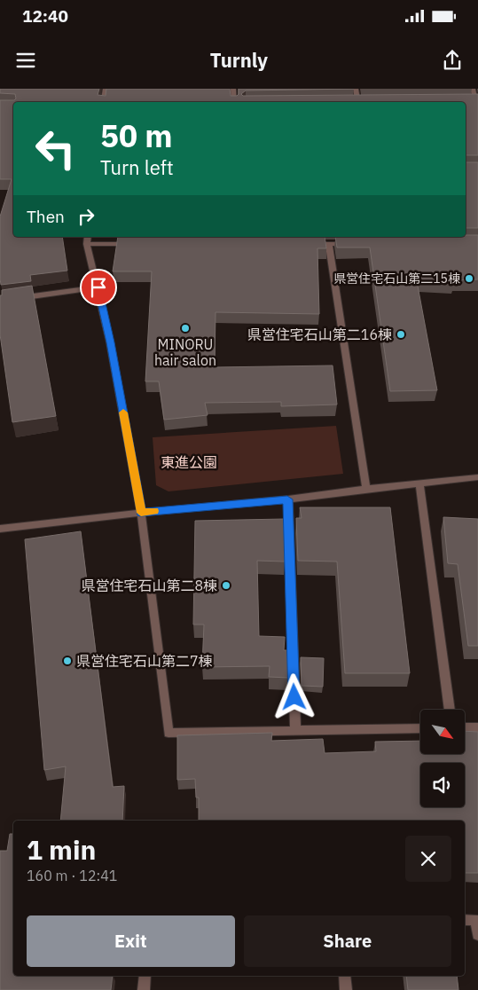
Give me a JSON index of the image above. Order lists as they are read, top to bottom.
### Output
{
  "parks": ["東進公園"],
  "places": [
    "県営住宅石山第二15棟",
    "MINORU hair salon",
    "県営住宅石山第二16棟",
    "県営住宅石山第二8棟",
    "県営住宅石山第二7棟"
  ],
  "north": "bottom right",
  "page": {
    "status": "12:40",
    "header": "Turnly",
    "turn": ["50 m", "Turn left"],
    "then": "Then",
    "heading": ["1 min", "160 m · 12:41"],
    "buttons": ["Exit", "Share"]
  }
}
